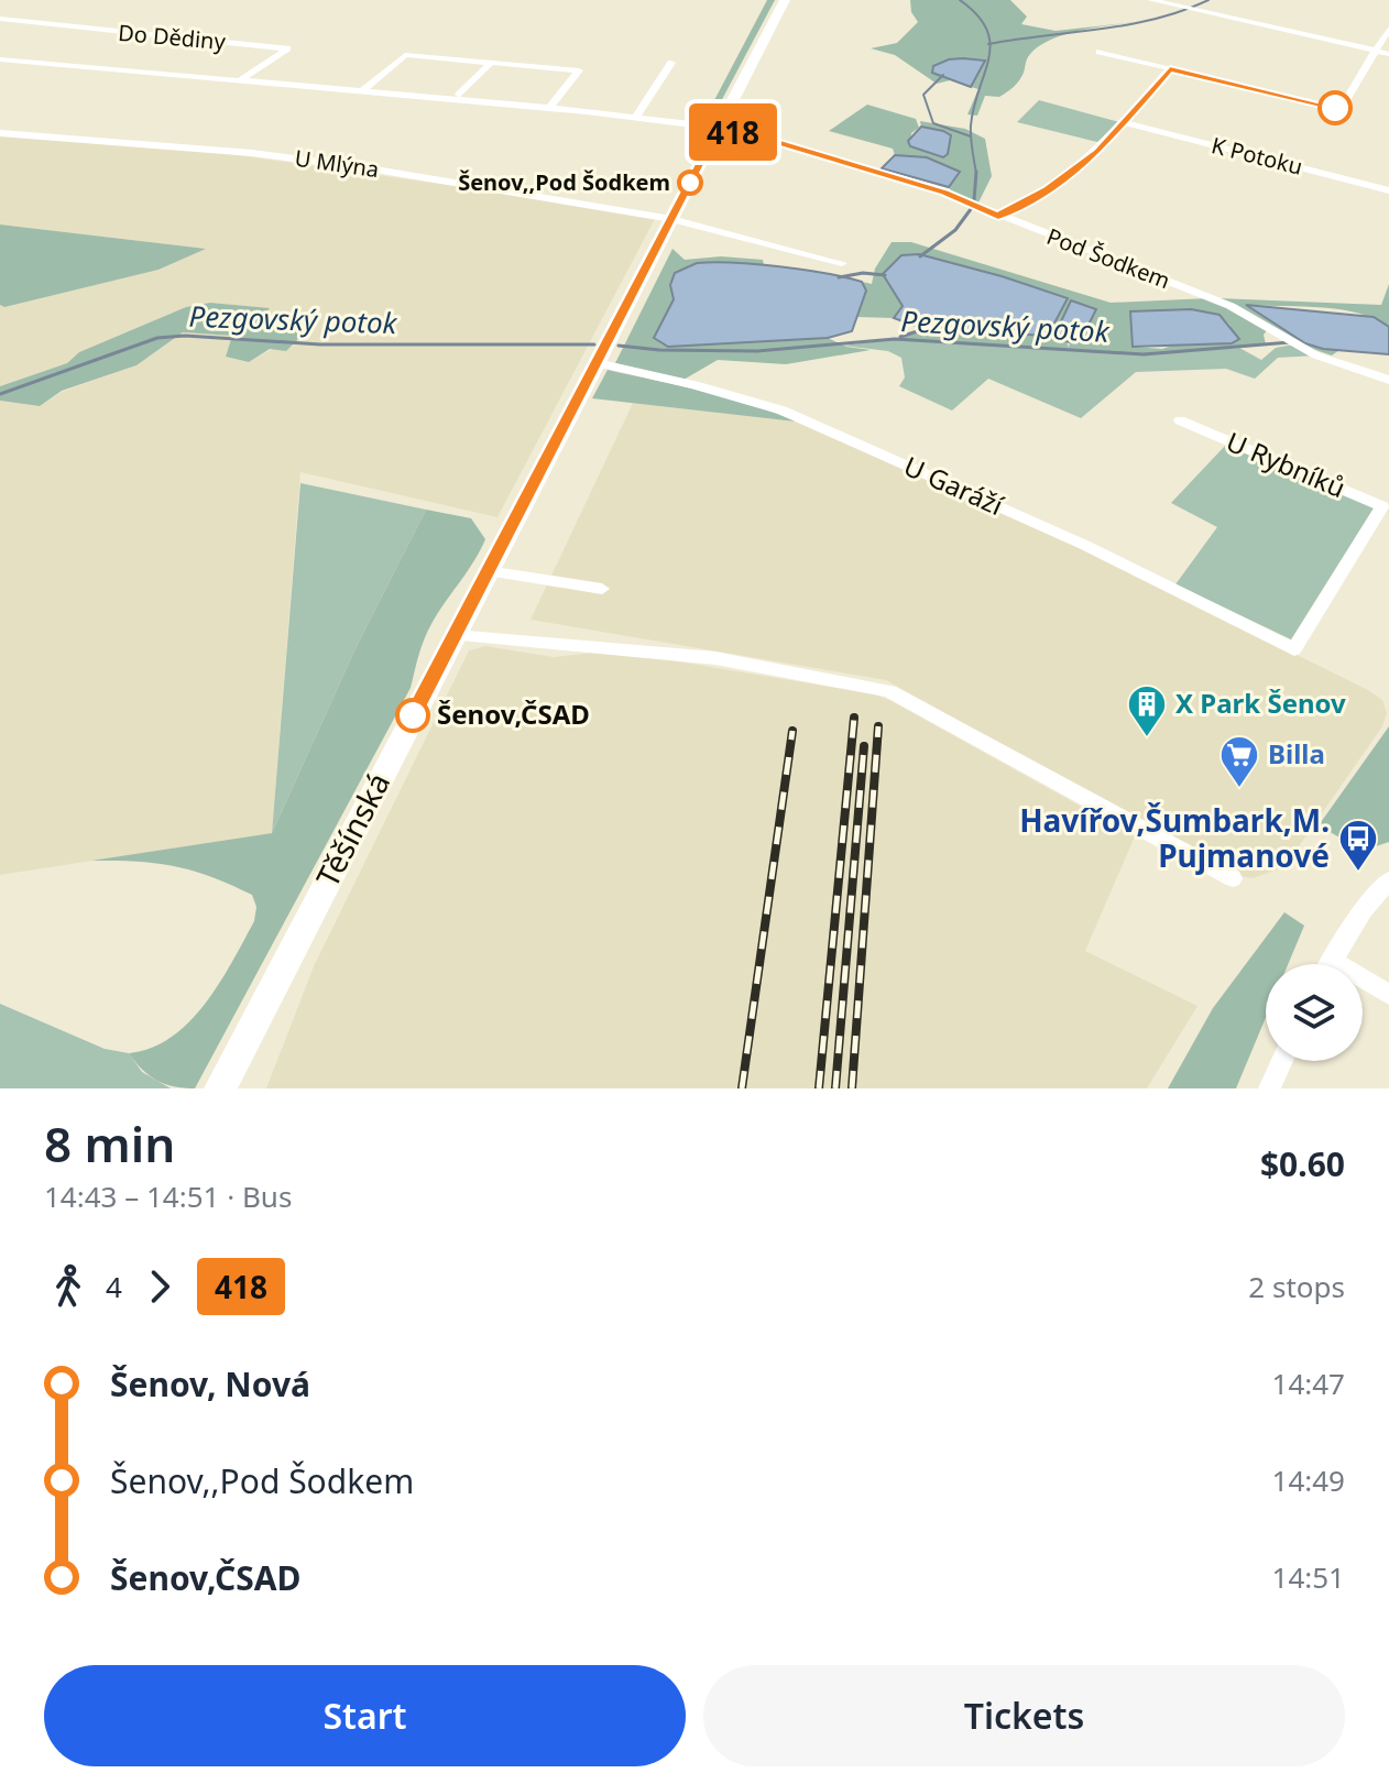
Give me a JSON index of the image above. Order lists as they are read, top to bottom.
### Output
{
  "streets": {
    "main road": ["Těšínská"],
    "street": [
      "Do Dědiny",
      "K Potoku",
      "U Mlýna",
      "Pod Šodkem",
      "U Rybníků",
      "U Garáží"
    ]
  },
  "crossings": [
    ["Do Dědiny", "Pod Šodkem"],
    ["Do Dědiny", "Těšínská"],
    ["U Mlýna", "Těšínská"],
    ["Pod Šodkem", "Těšínská"],
    ["U Rybníků", "U Garáží"],
    ["U Garáží", "Těšínská"]
  ],
  "water": ["Pezgovský potok"],
  "places": {
    "other": ["Šenov,,Pod Šodkem", "Šenov,ČSAD"],
    "building": ["X Park Šenov"],
    "supermarket": ["Billa"],
    "bus stop": ["Havířov,Šumbark,M. Pujmanové"]
  },
  "lines": ["bus line 418"],
  "page": {
    "on_map": "418",
    "heading": ["8 min", "14:43 – 14:51 · Bus", "$0.60"],
    "legs": ["4", "418", "2 stops"],
    "list": [
      {
        "name": "Šenov, Nová",
        "value": "14:47"
      },
      {
        "name": "Šenov,,Pod Šodkem",
        "value": "14:49"
      },
      {
        "name": "Šenov,ČSAD",
        "value": "14:51"
      }
    ],
    "buttons": ["Start", "Tickets"]
  }
}
